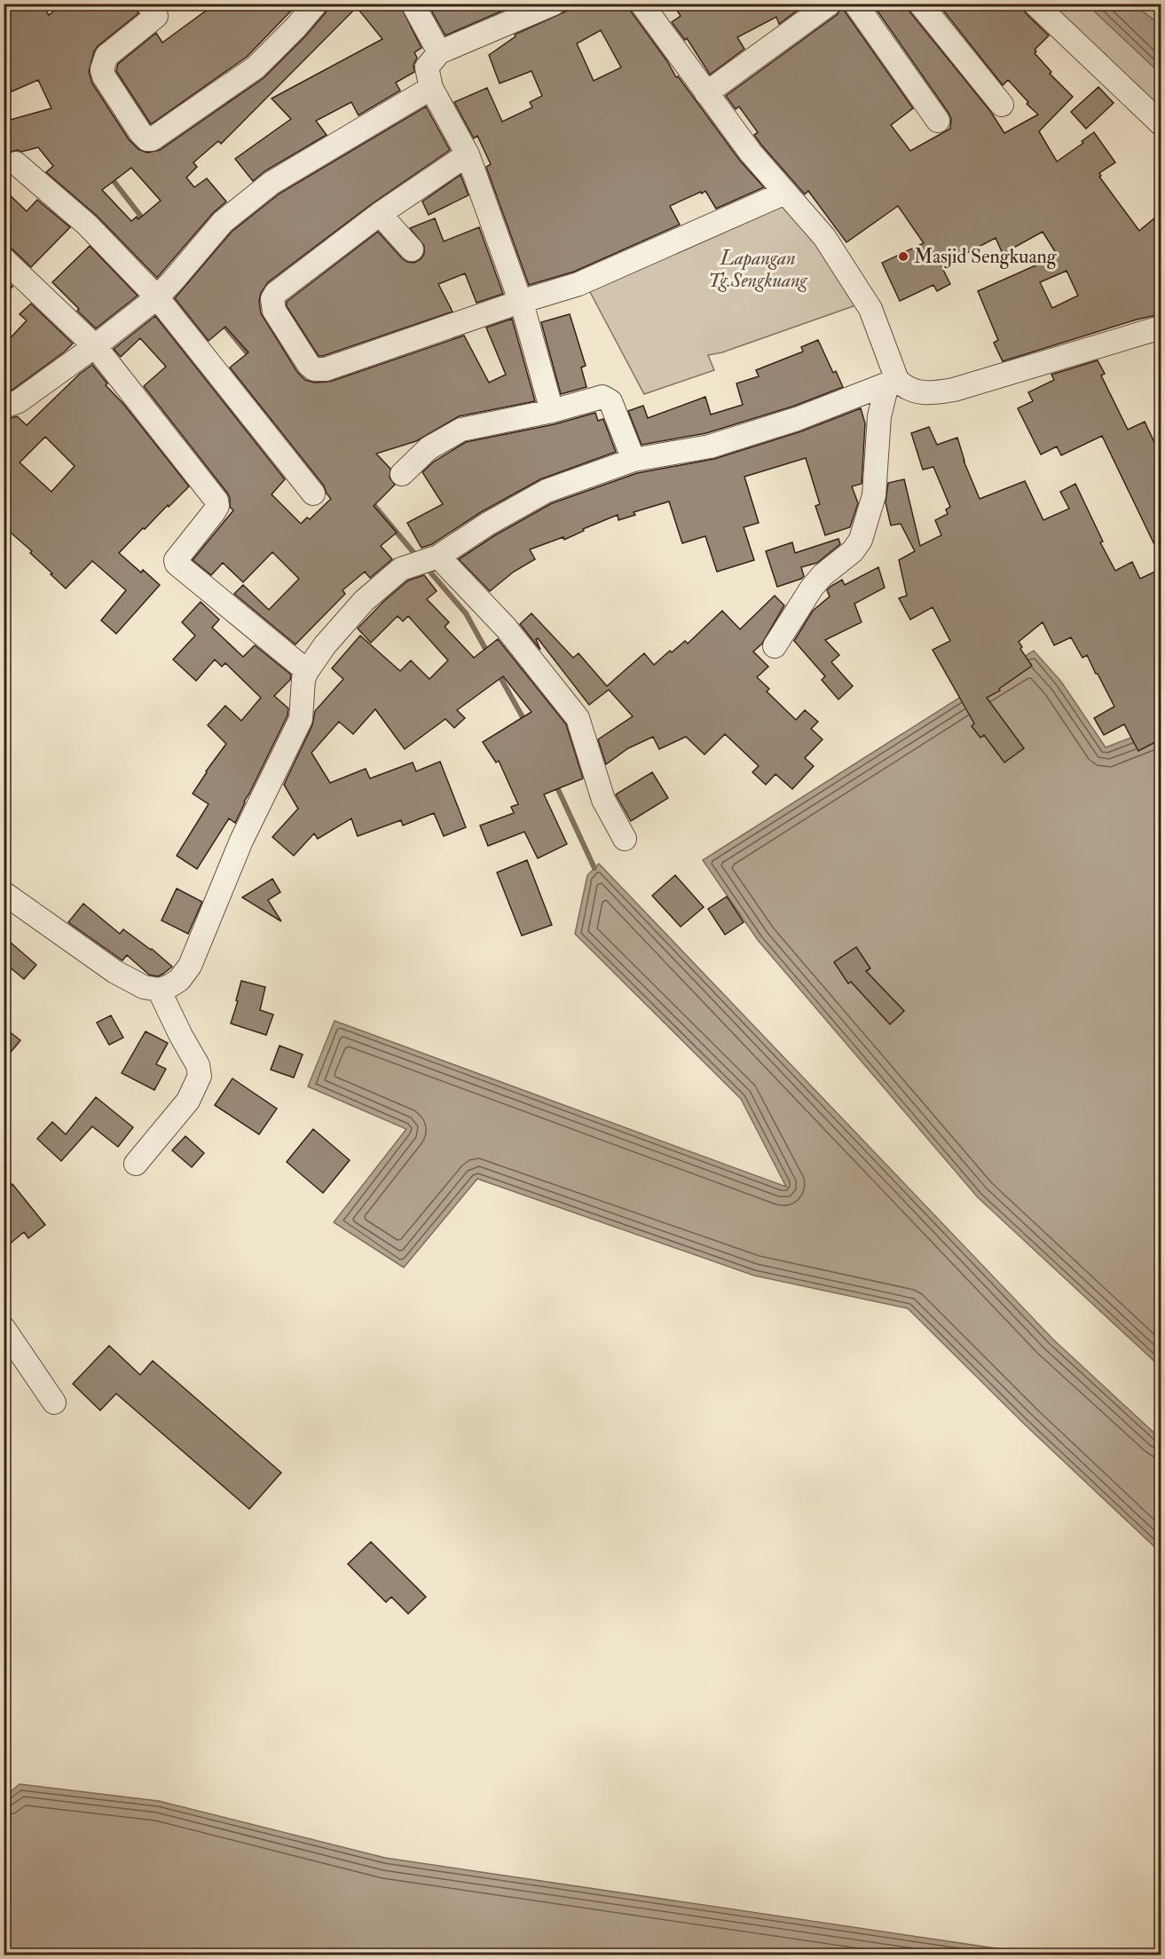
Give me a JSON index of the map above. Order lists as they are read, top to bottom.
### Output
{
  "parks": ["Lapangan Tg.Sengkuang"],
  "places": ["Masjid Sengkuang"]
}
